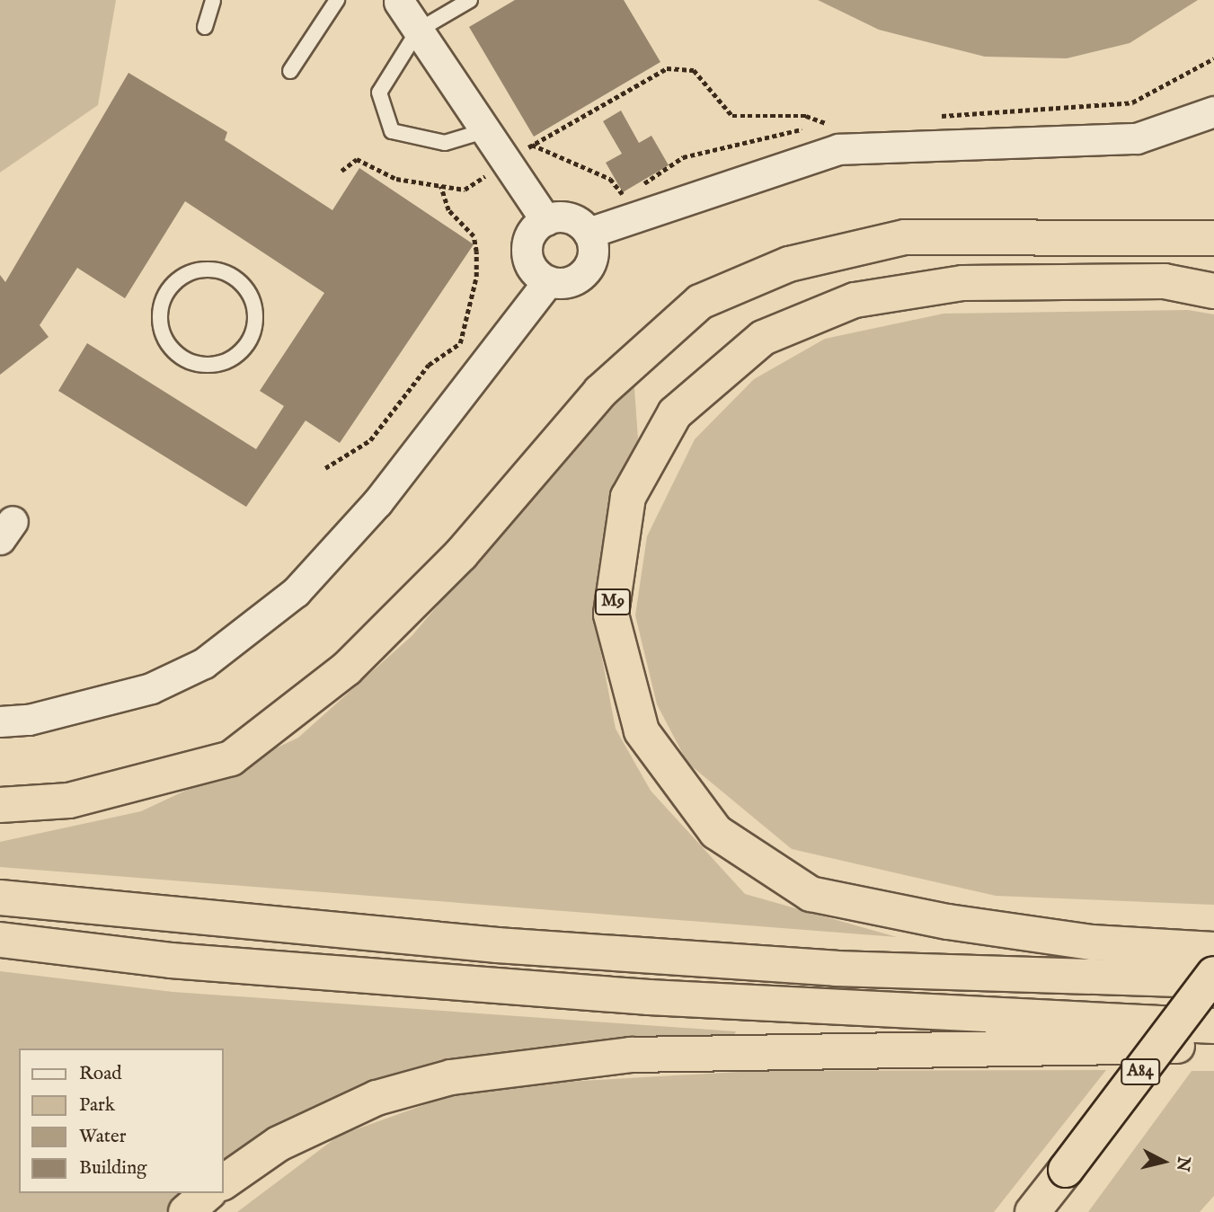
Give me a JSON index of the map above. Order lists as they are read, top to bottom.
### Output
{
  "streets": {
    "highway": ["M9", "A84"]
  },
  "legend": [
    "Road",
    "Park",
    "Water",
    "Building"
  ],
  "north": "right"
}
